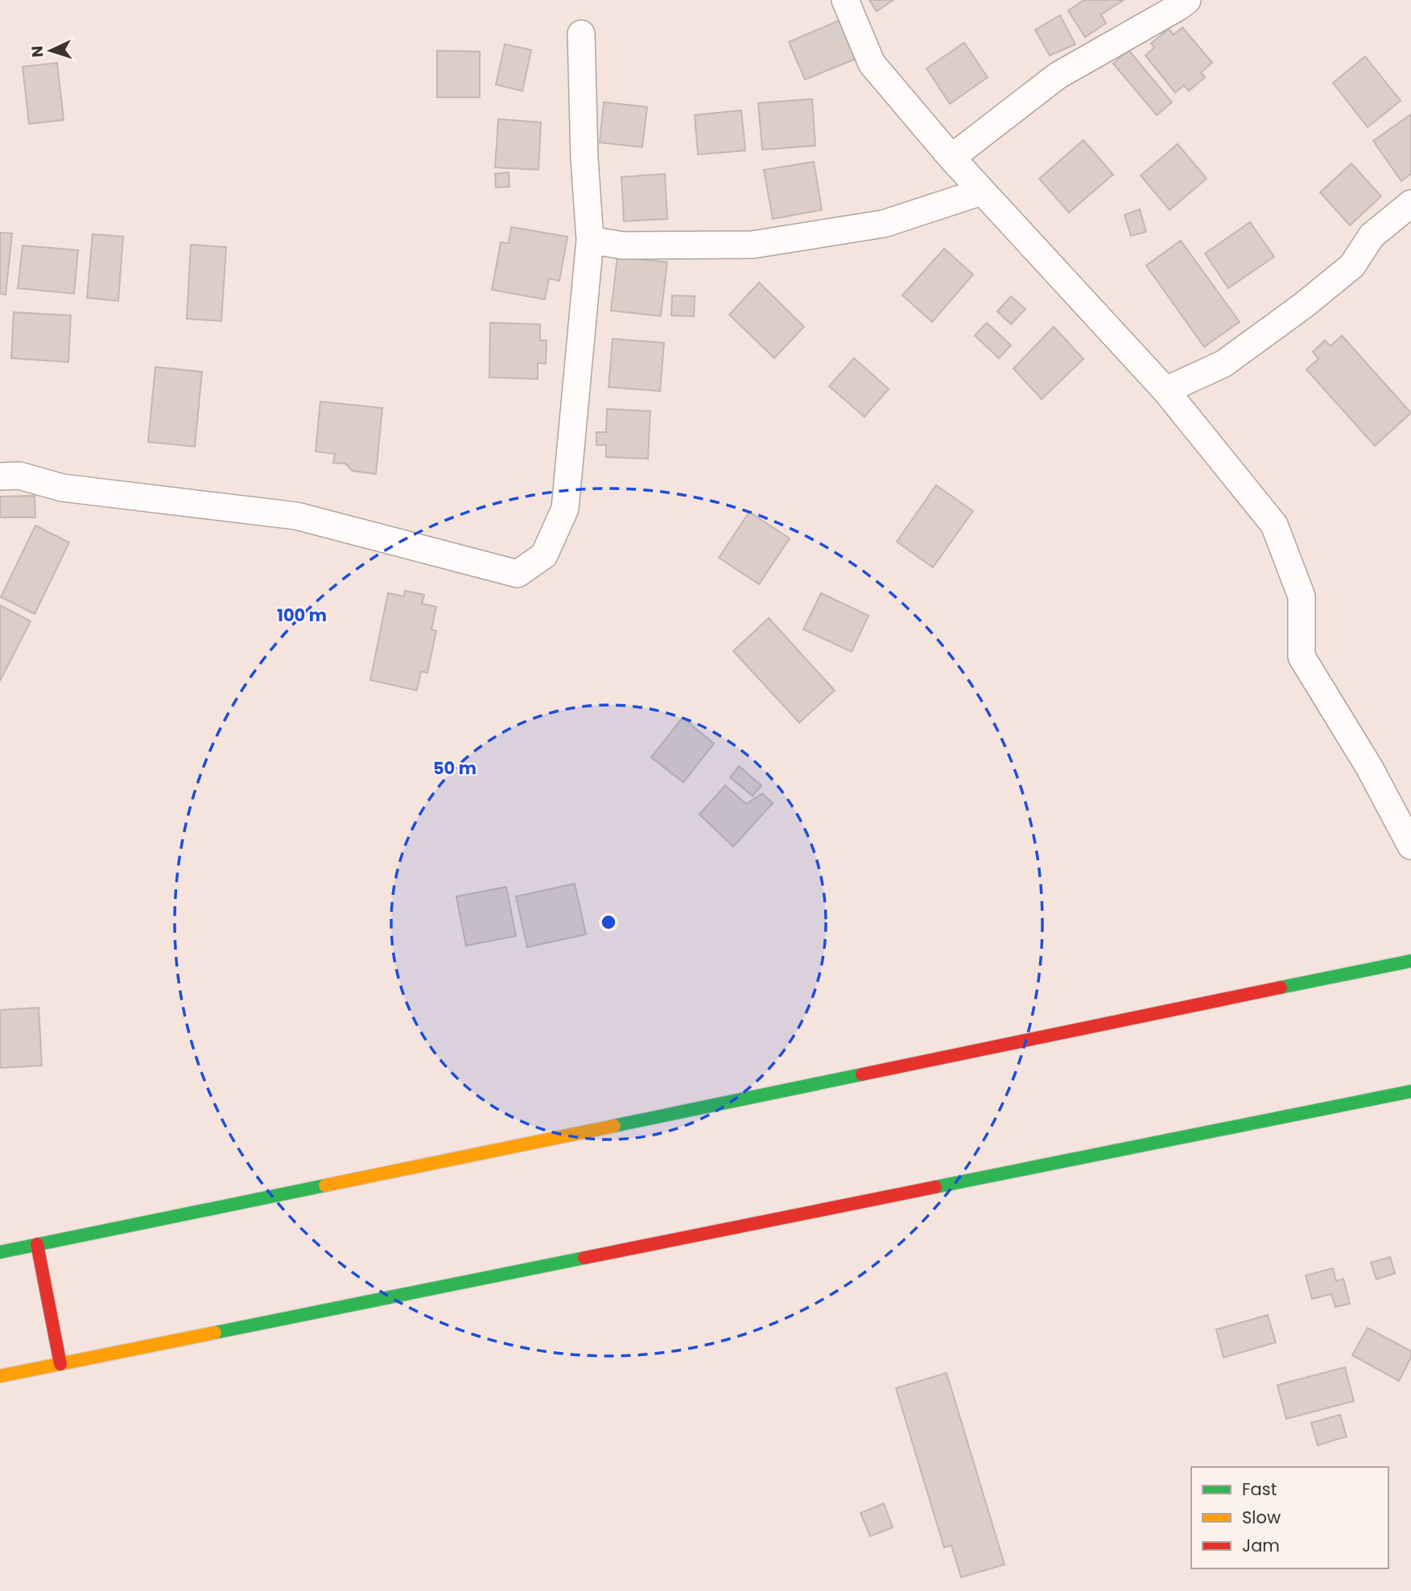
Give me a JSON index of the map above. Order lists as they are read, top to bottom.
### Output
{
  "legend": ["Fast", "Slow", "Jam"],
  "north": "left",
  "rings": ["100 m", "50 m"]
}
